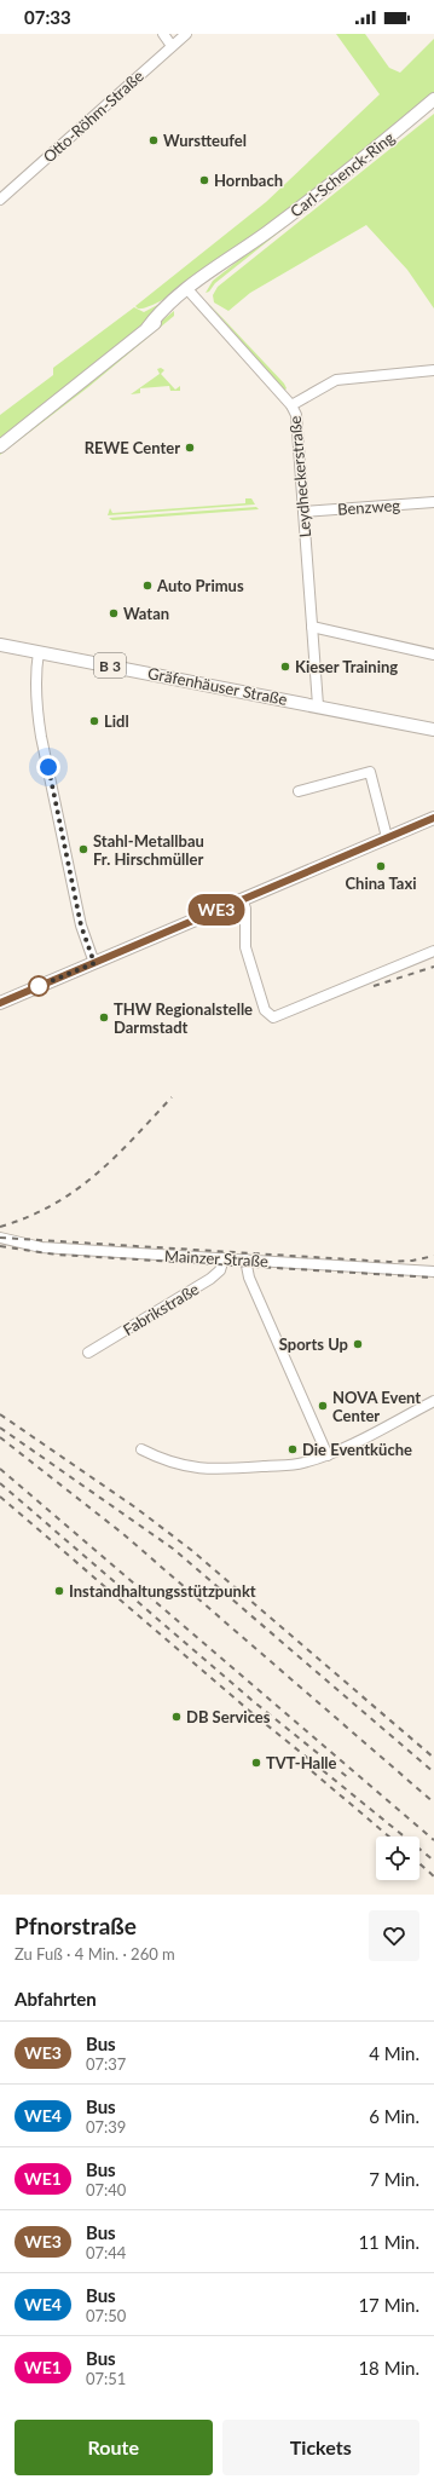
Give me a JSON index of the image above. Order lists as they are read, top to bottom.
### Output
{
  "streets": {
    "main road": ["Carl-Schenck-Ring", "B 3", "Gräfenhäuser Straße"],
    "street": [
      "Otto-Röhm-Straße",
      "Leydheckerstraße",
      "Benzweg",
      "Mainzer Straße",
      "Fabrikstraße"
    ]
  },
  "crossings": [
    ["Carl-Schenck-Ring", "Leydheckerstraße"],
    ["Leydheckerstraße", "Benzweg"],
    ["Leydheckerstraße", "Gräfenhäuser Straße"],
    ["Mainzer Straße", "Fabrikstraße"]
  ],
  "places": [
    "Wurstteufel",
    "Hornbach",
    "REWE Center",
    "Auto Primus",
    "Watan",
    "Kieser Training",
    "Lidl",
    "Stahl-Metallbau Fr. Hirschmüller",
    "China Taxi",
    "THW Regionalstelle Darmstadt",
    "Sports Up",
    "NOVA Event Center",
    "Die Eventküche",
    "Instandhaltungsstützpunkt",
    "DB Services",
    "TVT-Halle"
  ],
  "lines": ["bus line WE3"],
  "page": {
    "status": "07:33",
    "on_map": "WE3",
    "heading": [
      ["Pfnorstraße", "Zu Fuß · 4 Min. · 260 m"],
      "Abfahrten"
    ],
    "list": [
      {
        "mark": "WE3",
        "name": "Bus",
        "note": "07:37",
        "value": "4 Min."
      },
      {
        "mark": "WE4",
        "name": "Bus",
        "note": "07:39",
        "value": "6 Min."
      },
      {
        "mark": "WE1",
        "name": "Bus",
        "note": "07:40",
        "value": "7 Min."
      },
      {
        "mark": "WE3",
        "name": "Bus",
        "note": "07:44",
        "value": "11 Min."
      },
      {
        "mark": "WE4",
        "name": "Bus",
        "note": "07:50",
        "value": "17 Min."
      },
      {
        "mark": "WE1",
        "name": "Bus",
        "note": "07:51",
        "value": "18 Min."
      }
    ],
    "buttons": ["Route", "Tickets"]
  }
}
